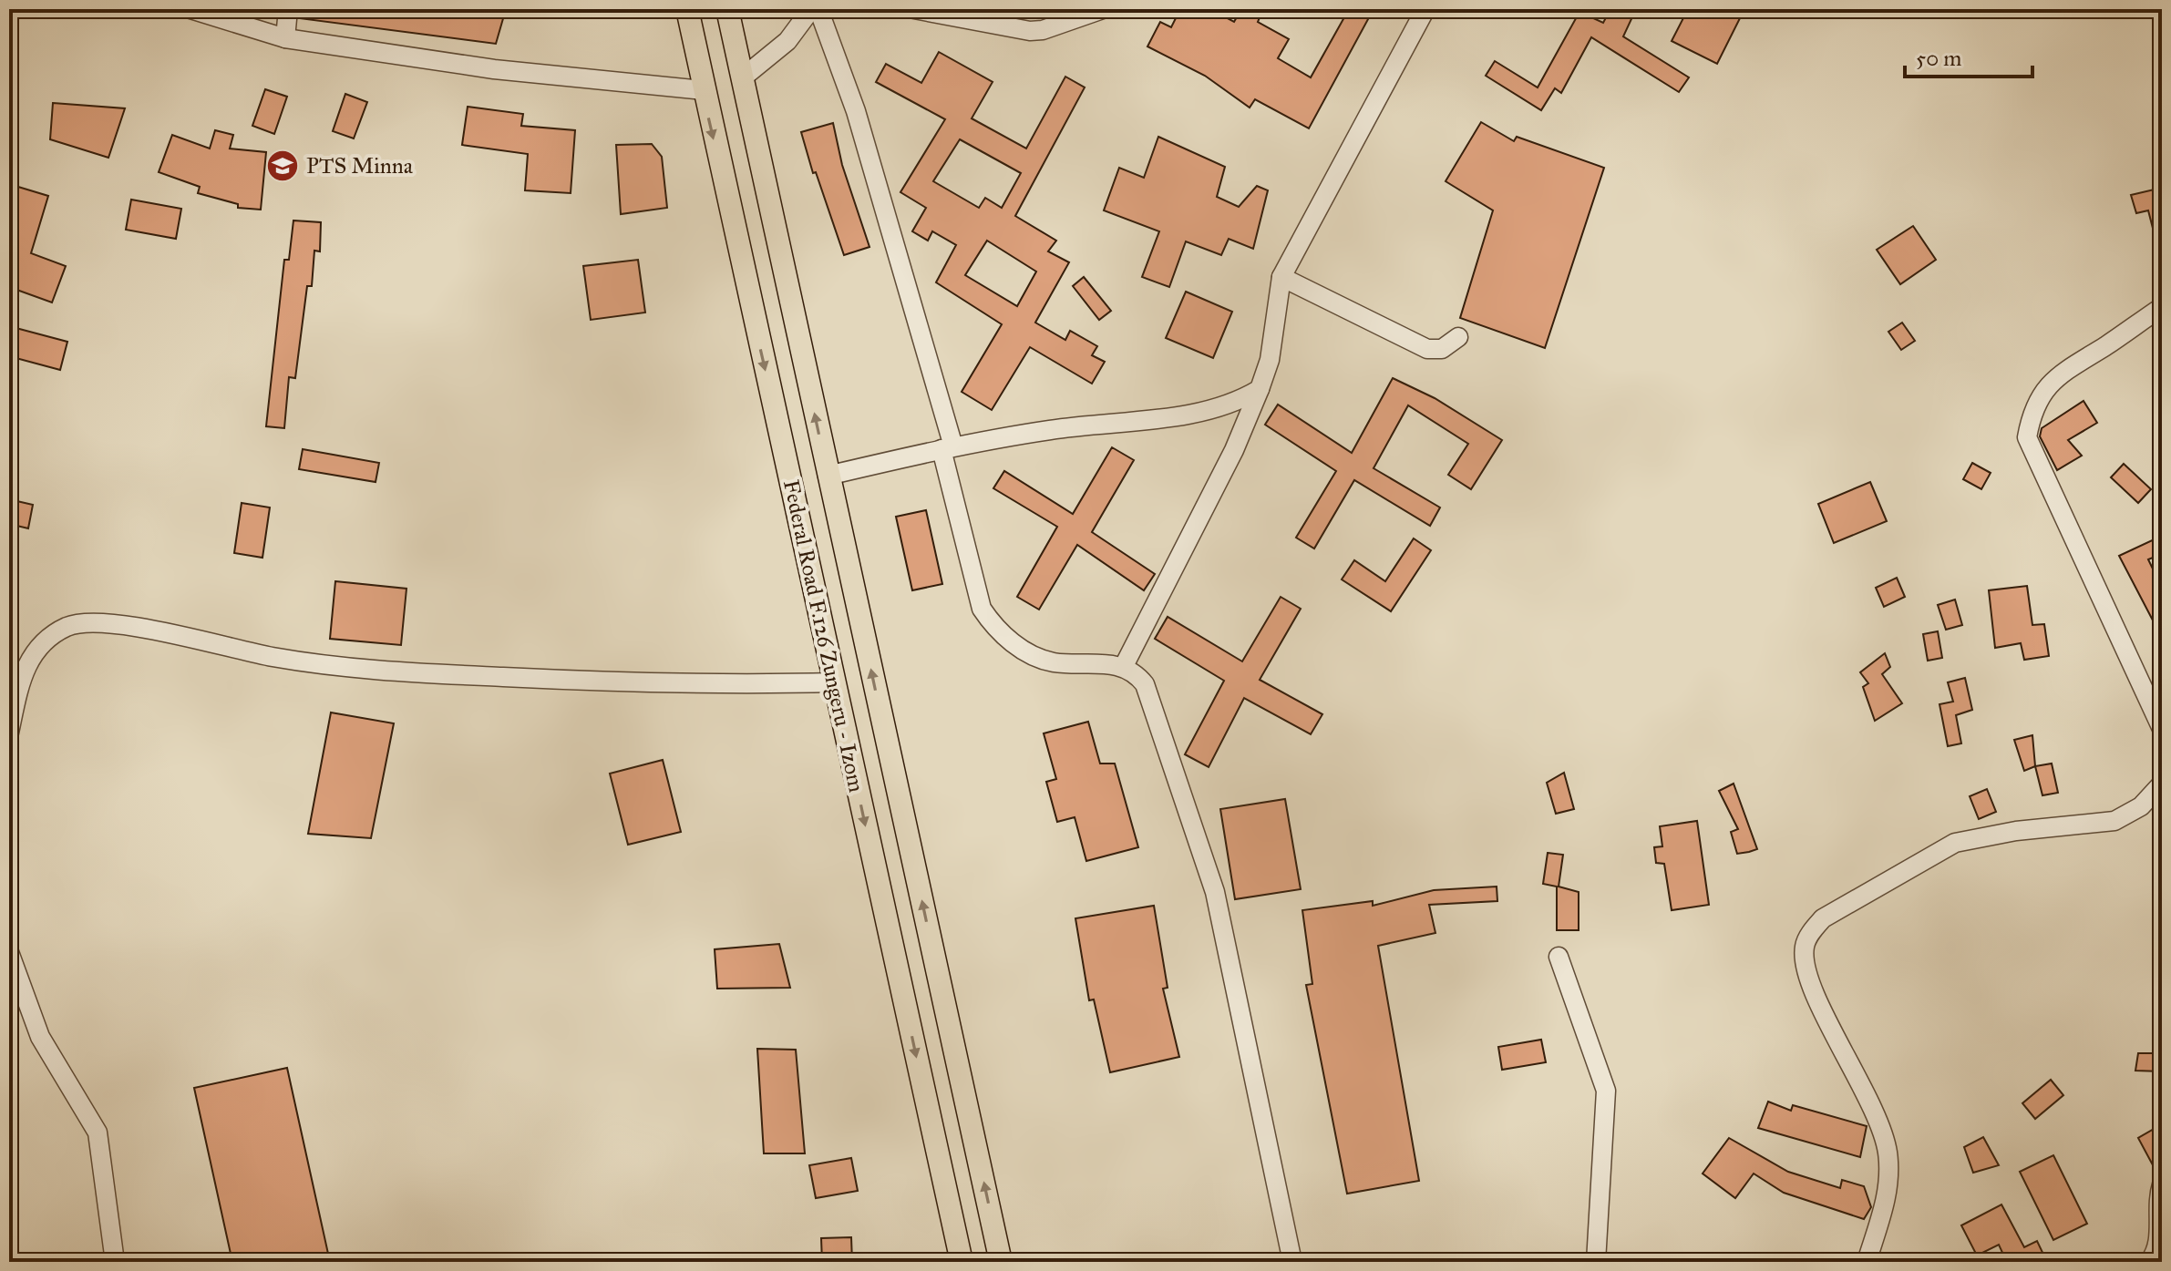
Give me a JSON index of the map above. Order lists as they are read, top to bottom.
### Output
{
  "streets": {
    "main road": ["Federal Road F.126 Zungeru - Izom"]
  },
  "places": {
    "school or university": ["PTS Minna"]
  },
  "scale_bar": "50 m"
}
